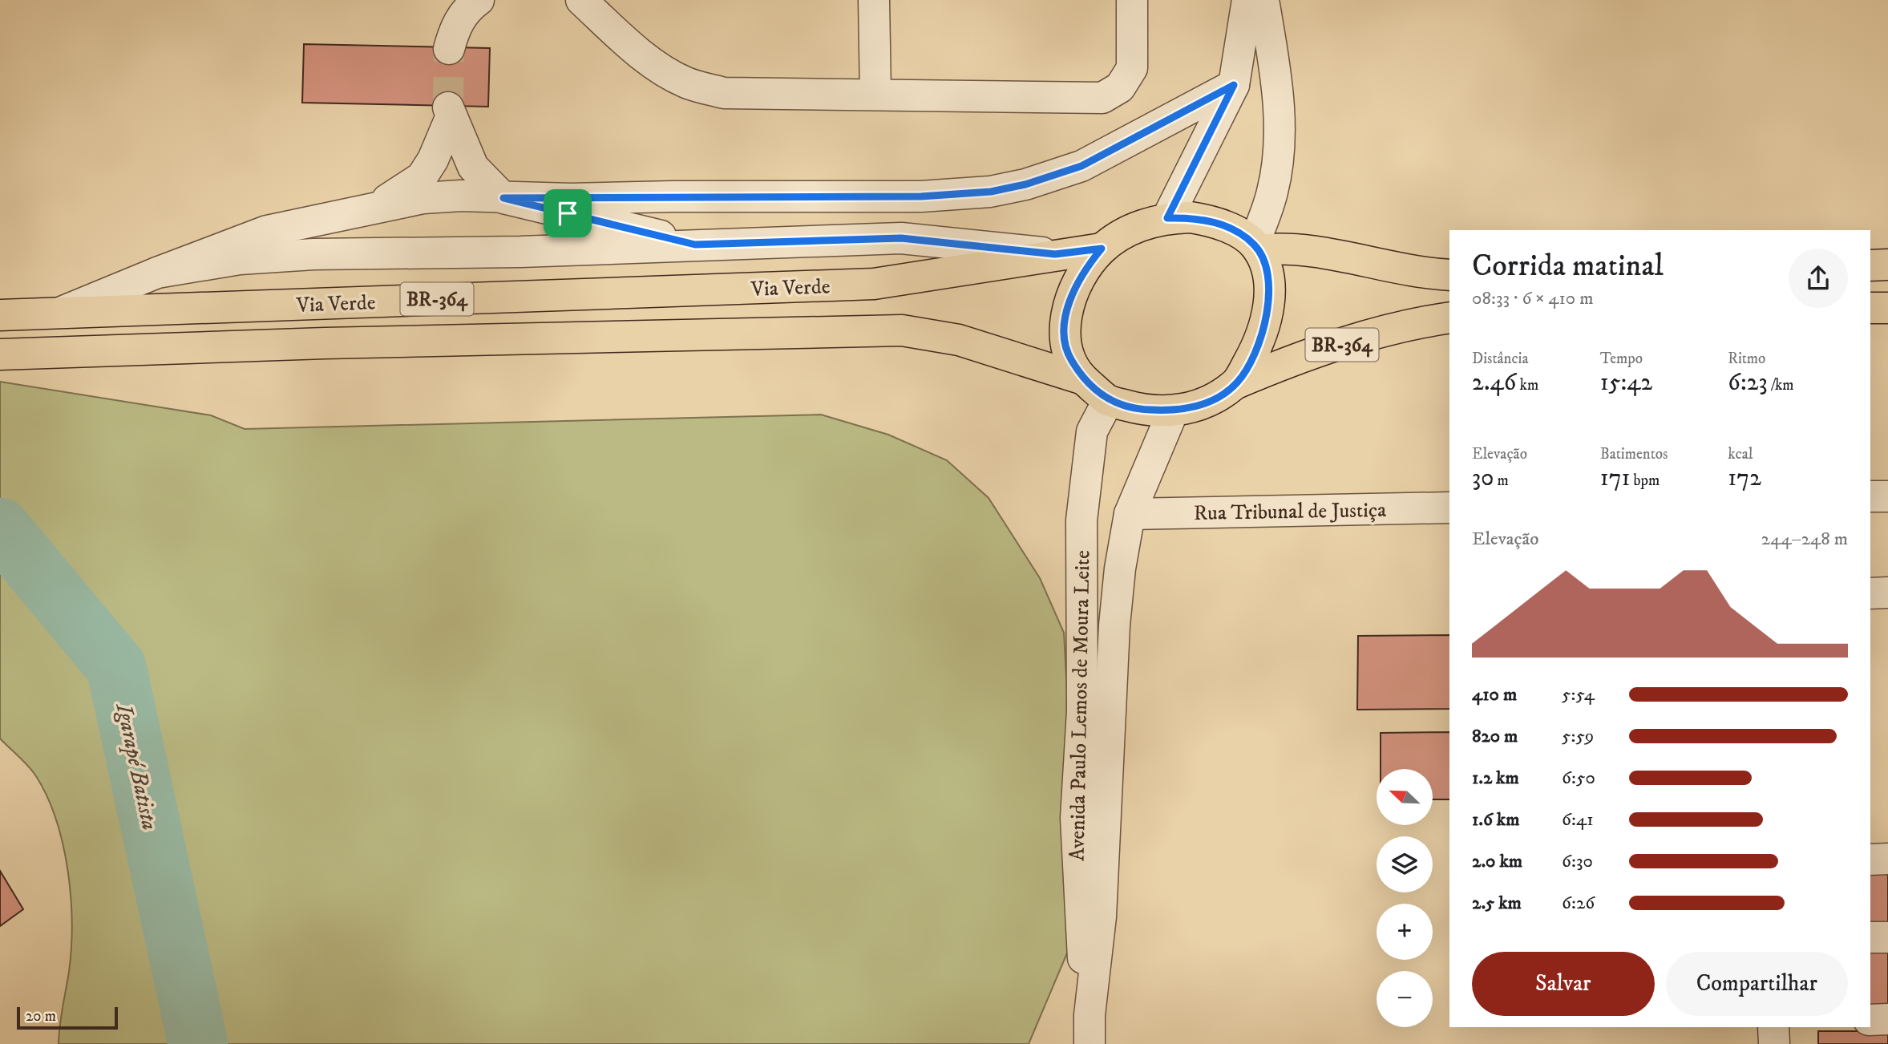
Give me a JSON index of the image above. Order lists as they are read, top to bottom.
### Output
{
  "streets": {
    "main road": ["Via Verde", "BR-364"],
    "street": ["Rua Tribunal de Justiça", "Avenida Paulo Lemos de Moura Leite"]
  },
  "crossings": [
    ["Via Verde", "BR-364"],
    ["Via Verde", "Avenida Paulo Lemos de Moura Leite"],
    ["BR-364", "Avenida Paulo Lemos de Moura Leite"],
    ["Rua Tribunal de Justiça", "Avenida Paulo Lemos de Moura Leite"]
  ],
  "water": ["Igarapé Batista"],
  "scale_bar": "20 m",
  "north": "top left",
  "page": {
    "heading": ["Corrida matinal", "08:33 · 6 × 410 m"],
    "stats": [
      ["Distância", "2.46 km"],
      ["Tempo", "15:42"],
      ["Ritmo", "6:23 /km"],
      ["Elevação", "30 m"],
      ["Batimentos", "171 bpm"],
      ["kcal", "172"]
    ],
    "chart": ["Elevação", "244–248 m"],
    "list": [
      {
        "name": "410 m",
        "note": "5:54"
      },
      {
        "name": "820 m",
        "note": "5:59"
      },
      {
        "name": "1.2 km",
        "note": "6:50"
      },
      {
        "name": "1.6 km",
        "note": "6:41"
      },
      {
        "name": "2.0 km",
        "note": "6:30"
      },
      {
        "name": "2.5 km",
        "note": "6:26"
      }
    ],
    "map_buttons": ["+", "−"],
    "buttons": ["Salvar", "Compartilhar"],
    "scale": "20 m"
  }
}
